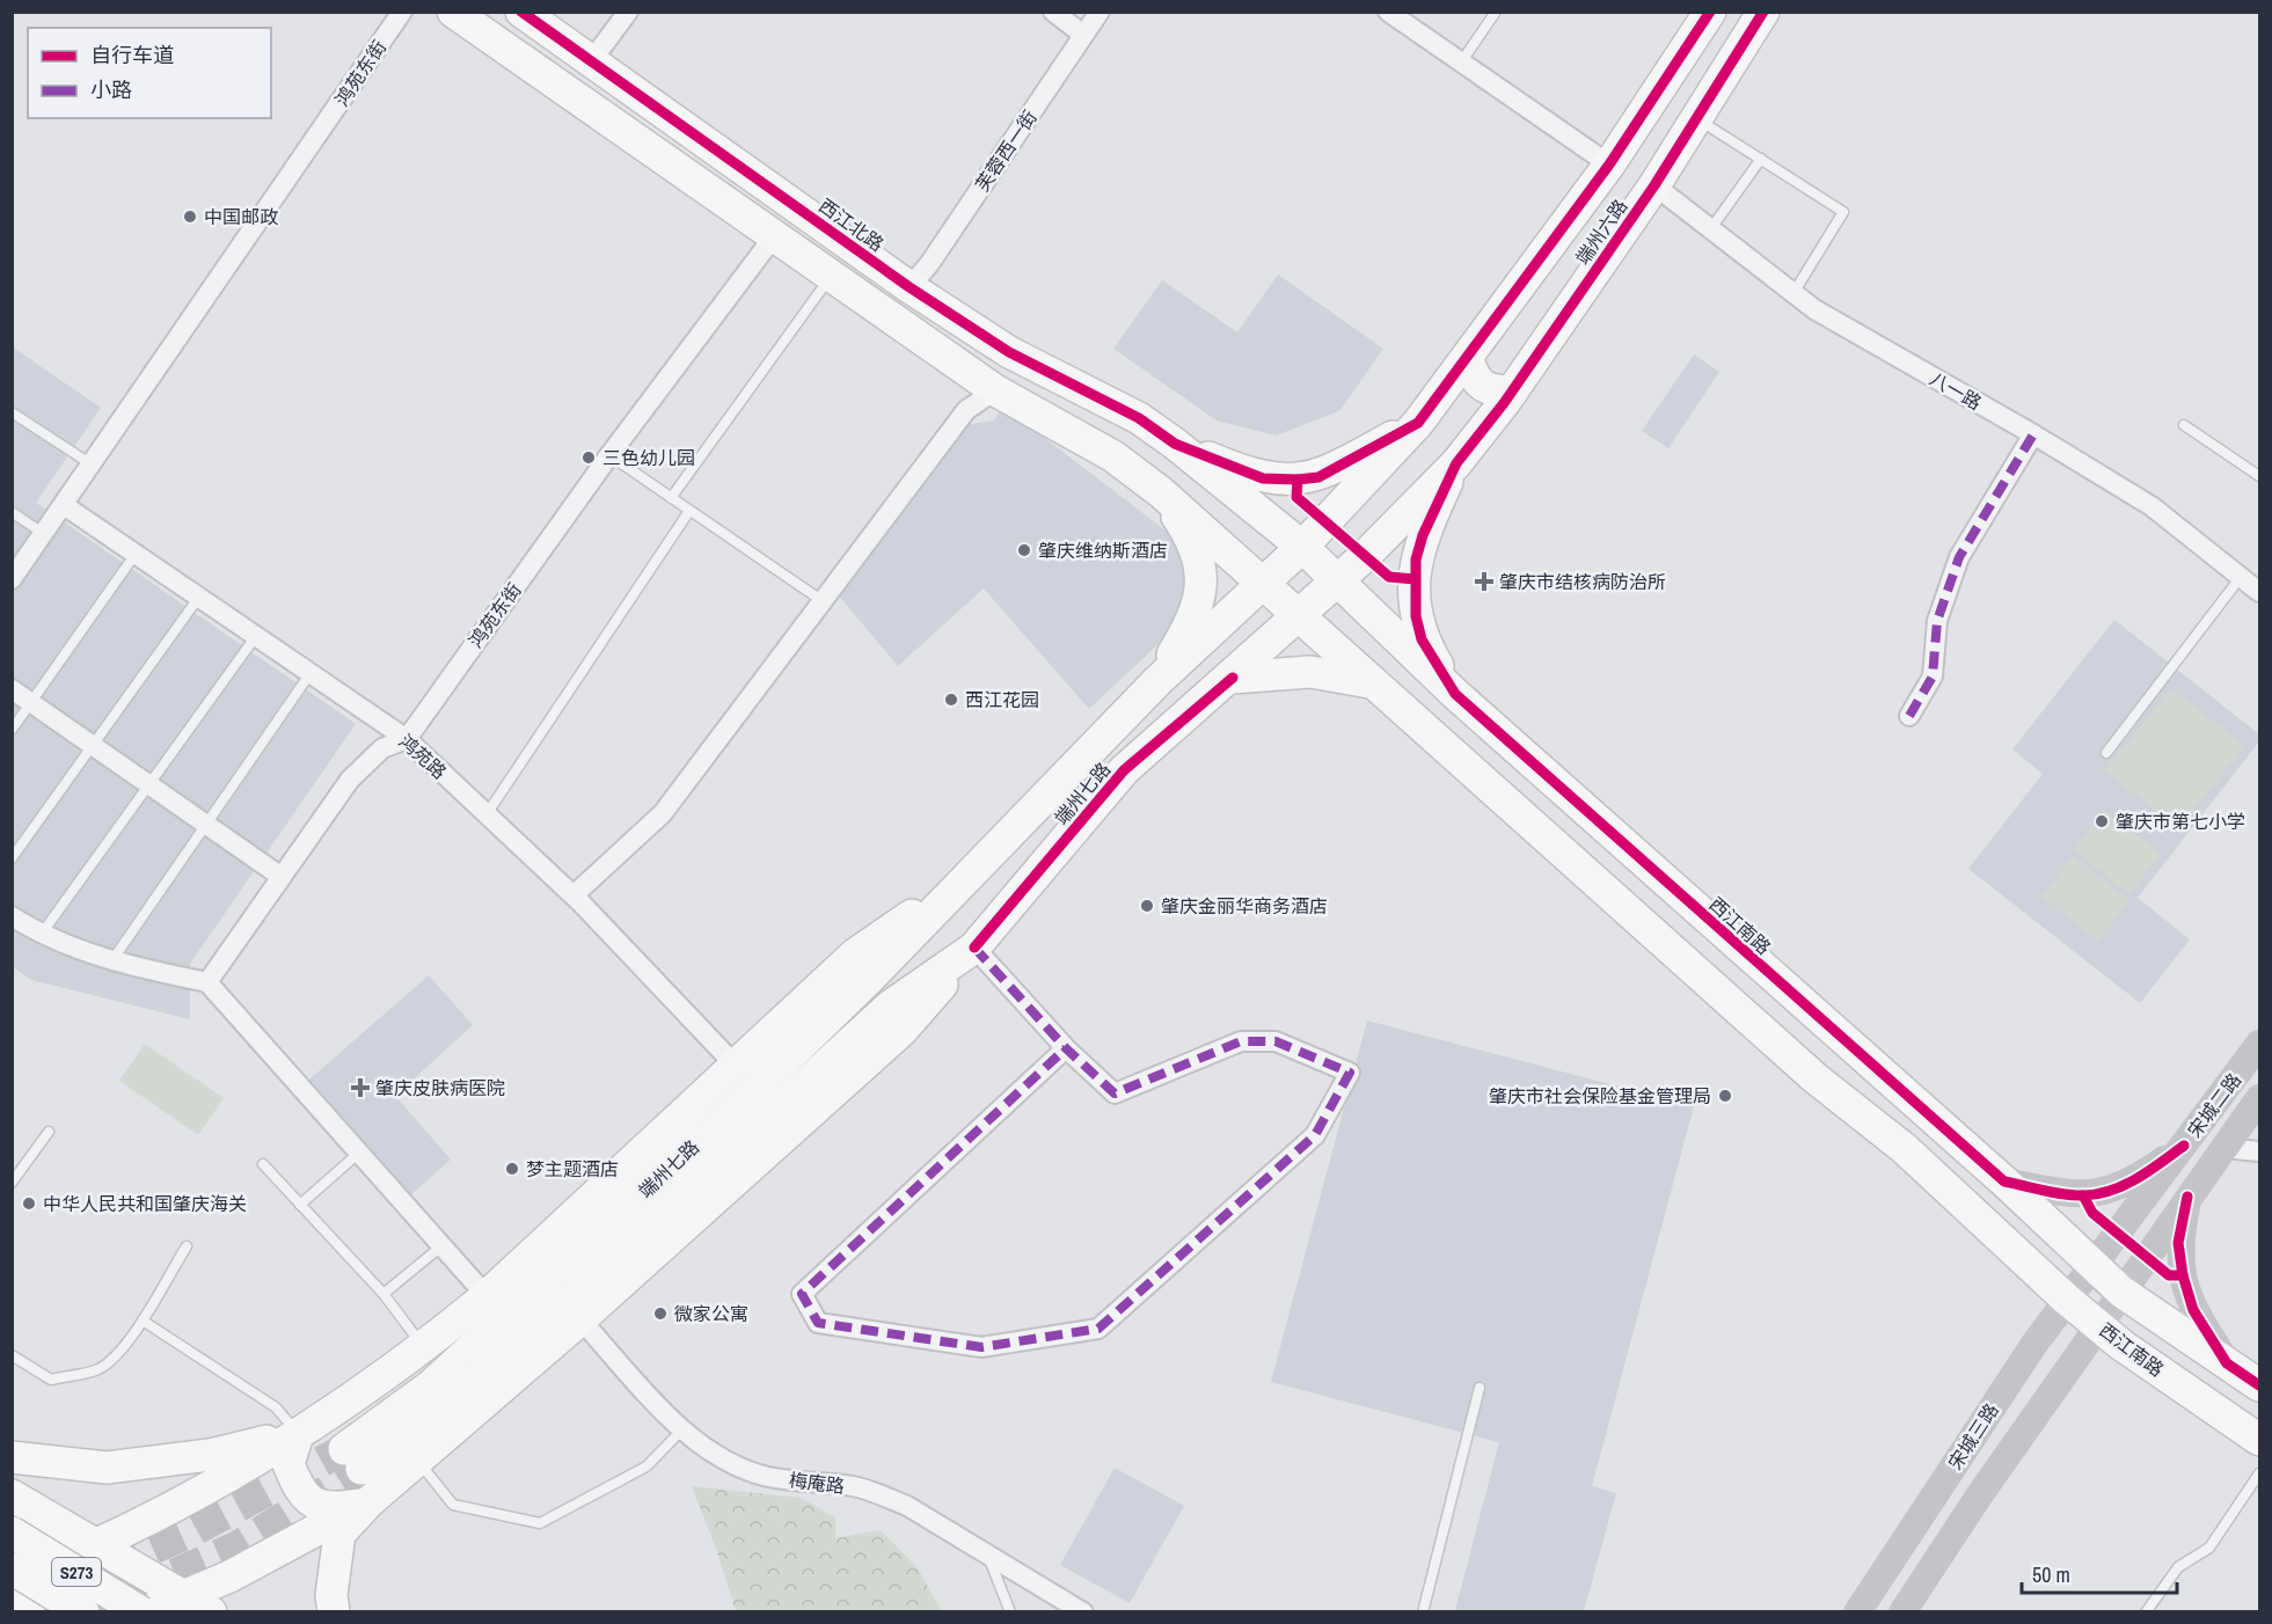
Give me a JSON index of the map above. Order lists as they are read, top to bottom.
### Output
{
  "streets": {
    "main road": [
      "西江北路",
      "端州六路",
      "端州七路",
      "西江南路",
      "宋城二路",
      "宋城三路",
      "S273"
    ],
    "street": [
      "鸿苑东街",
      "芙蓉西一街",
      "八一路",
      "鸿苑路",
      "梅庵路"
    ]
  },
  "crossings": [
    ["鸿苑东街", "鸿苑路"],
    ["芙蓉西一街", "西江北路"],
    ["西江北路", "端州六路"],
    ["西江北路", "端州七路"],
    ["西江北路", "西江南路"],
    ["端州六路", "八一路"],
    ["端州六路", "端州七路"],
    ["端州六路", "西江南路"],
    ["端州七路", "西江南路"],
    ["西江南路", "宋城二路"],
    ["西江南路", "宋城三路"],
    ["宋城二路", "宋城三路"]
  ],
  "places": {
    "other": [
      "中国邮政",
      "三色幼儿园",
      "肇庆维纳斯酒店",
      "西江花园",
      "肇庆市第七小学",
      "肇庆金丽华商务酒店",
      "肇庆市社会保险基金管理局",
      "梦主题酒店",
      "中华人民共和国肇庆海关",
      "微家公寓"
    ],
    "health": ["肇庆市结核病防治所", "肇庆皮肤病医院"]
  },
  "legend": ["自行车道", "小路"],
  "scale_bar": "50 m"
}
